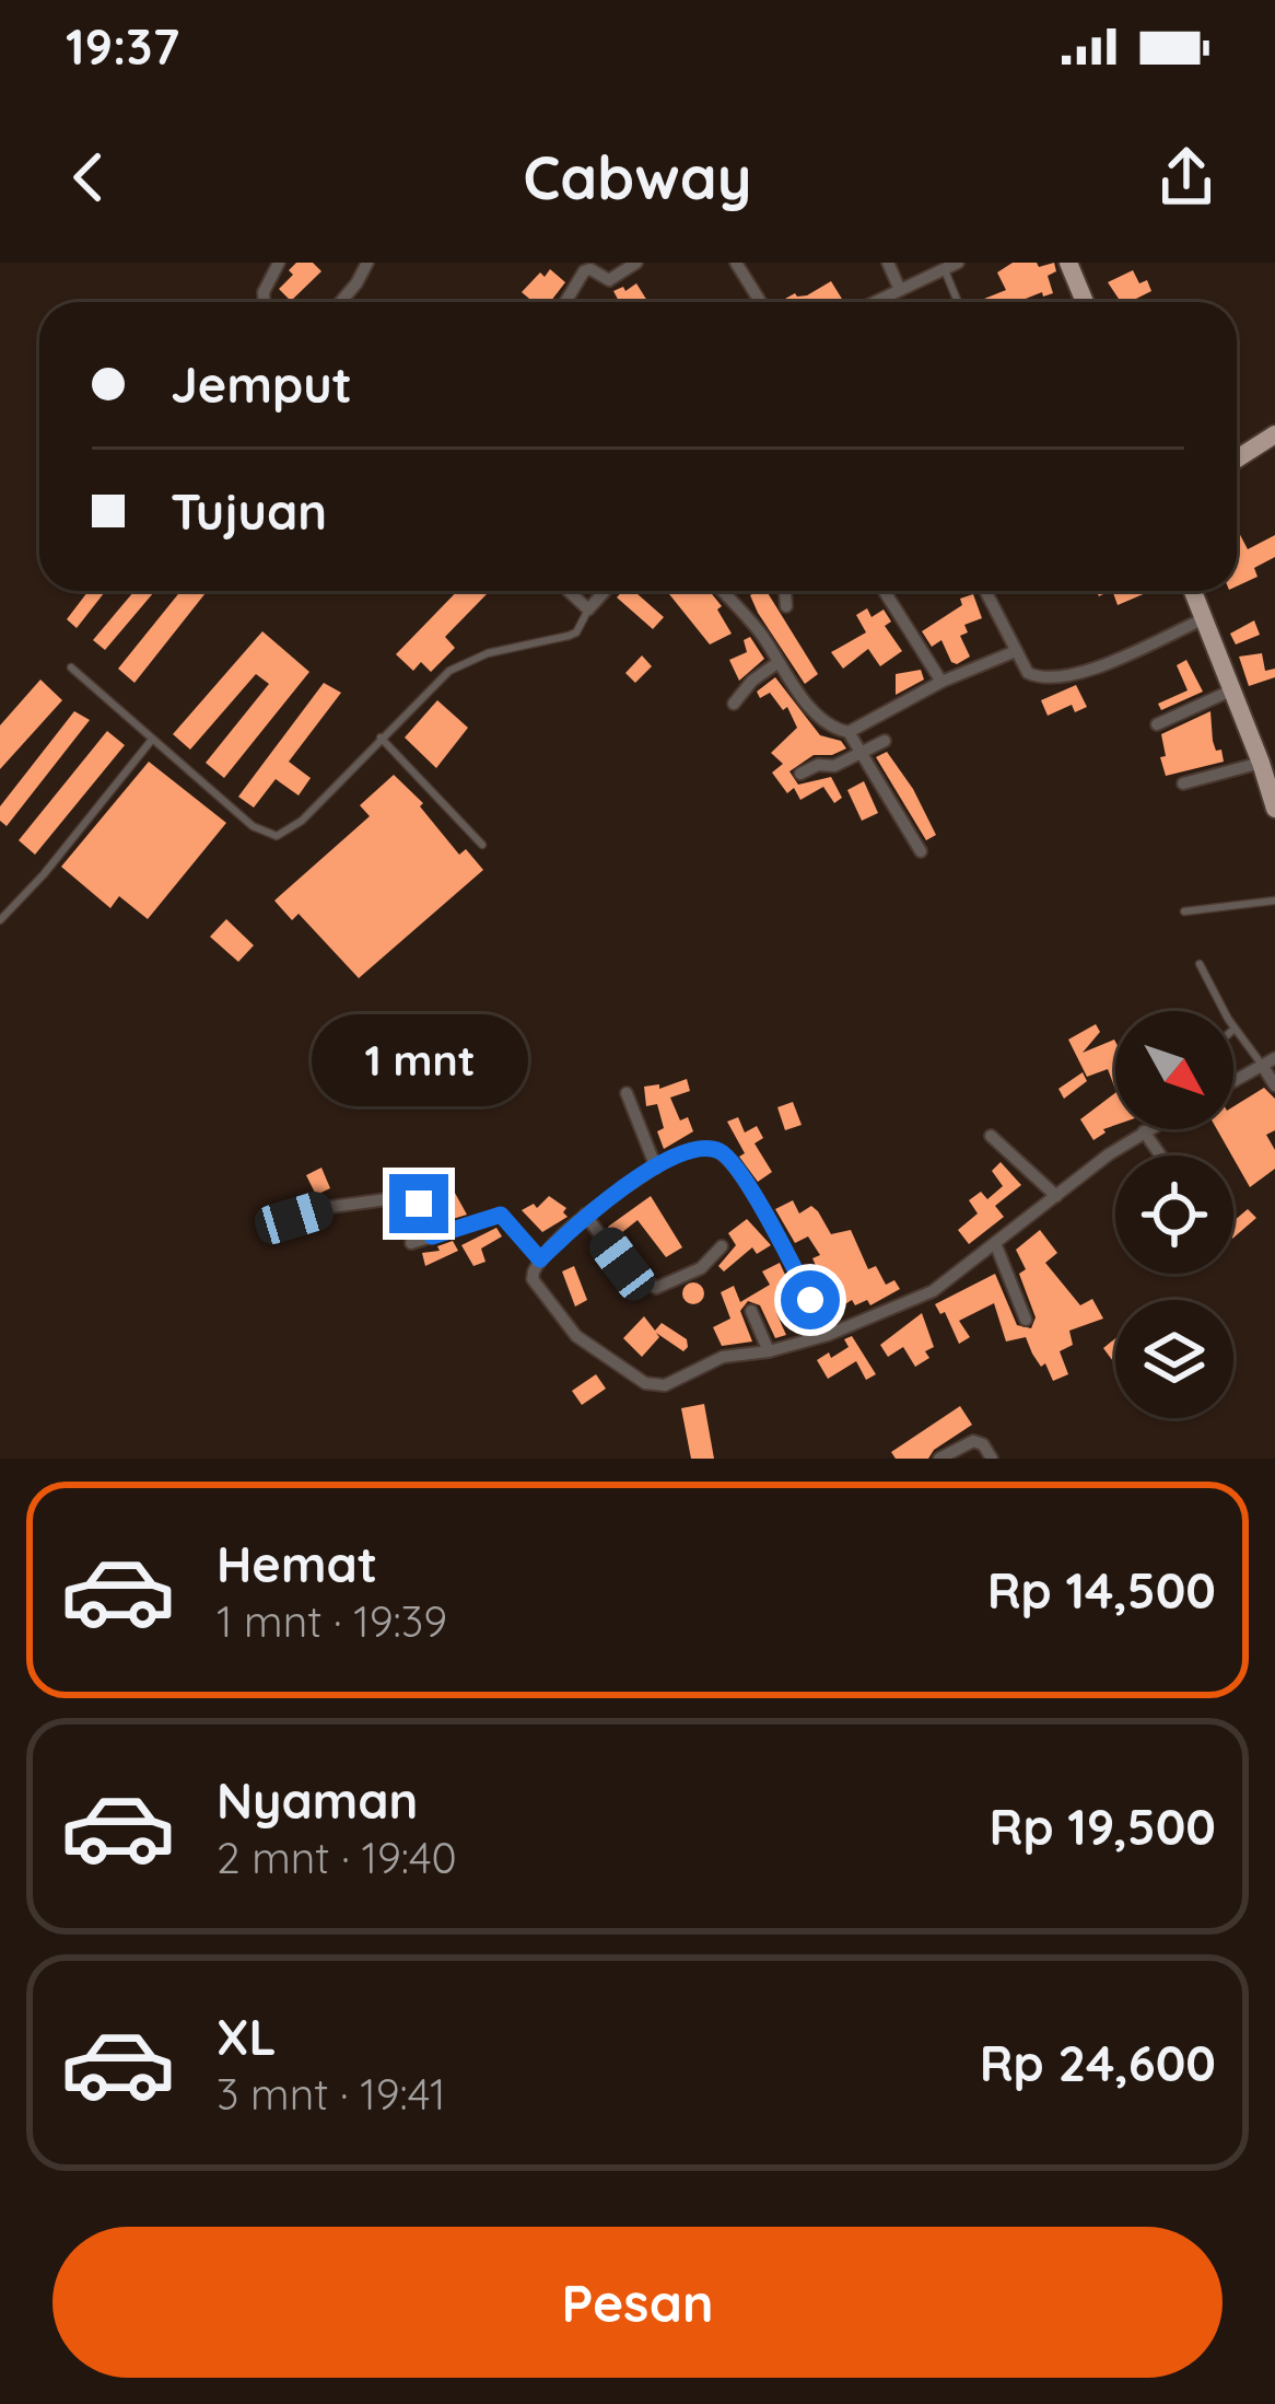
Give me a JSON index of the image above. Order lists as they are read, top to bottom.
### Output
{
  "north": "bottom right",
  "page": {
    "status": "19:37",
    "header": "Cabway",
    "banner": ["Jemput", "Tujuan"],
    "bubble": "1 mnt",
    "list": [
      {
        "name": "Hemat",
        "note": "1 mnt · 19:39",
        "value": "Rp 14,500"
      },
      {
        "name": "Nyaman",
        "note": "2 mnt · 19:40",
        "value": "Rp 19,500"
      },
      {
        "name": "XL",
        "note": "3 mnt · 19:41",
        "value": "Rp 24,600"
      }
    ],
    "buttons": "Pesan"
  }
}
